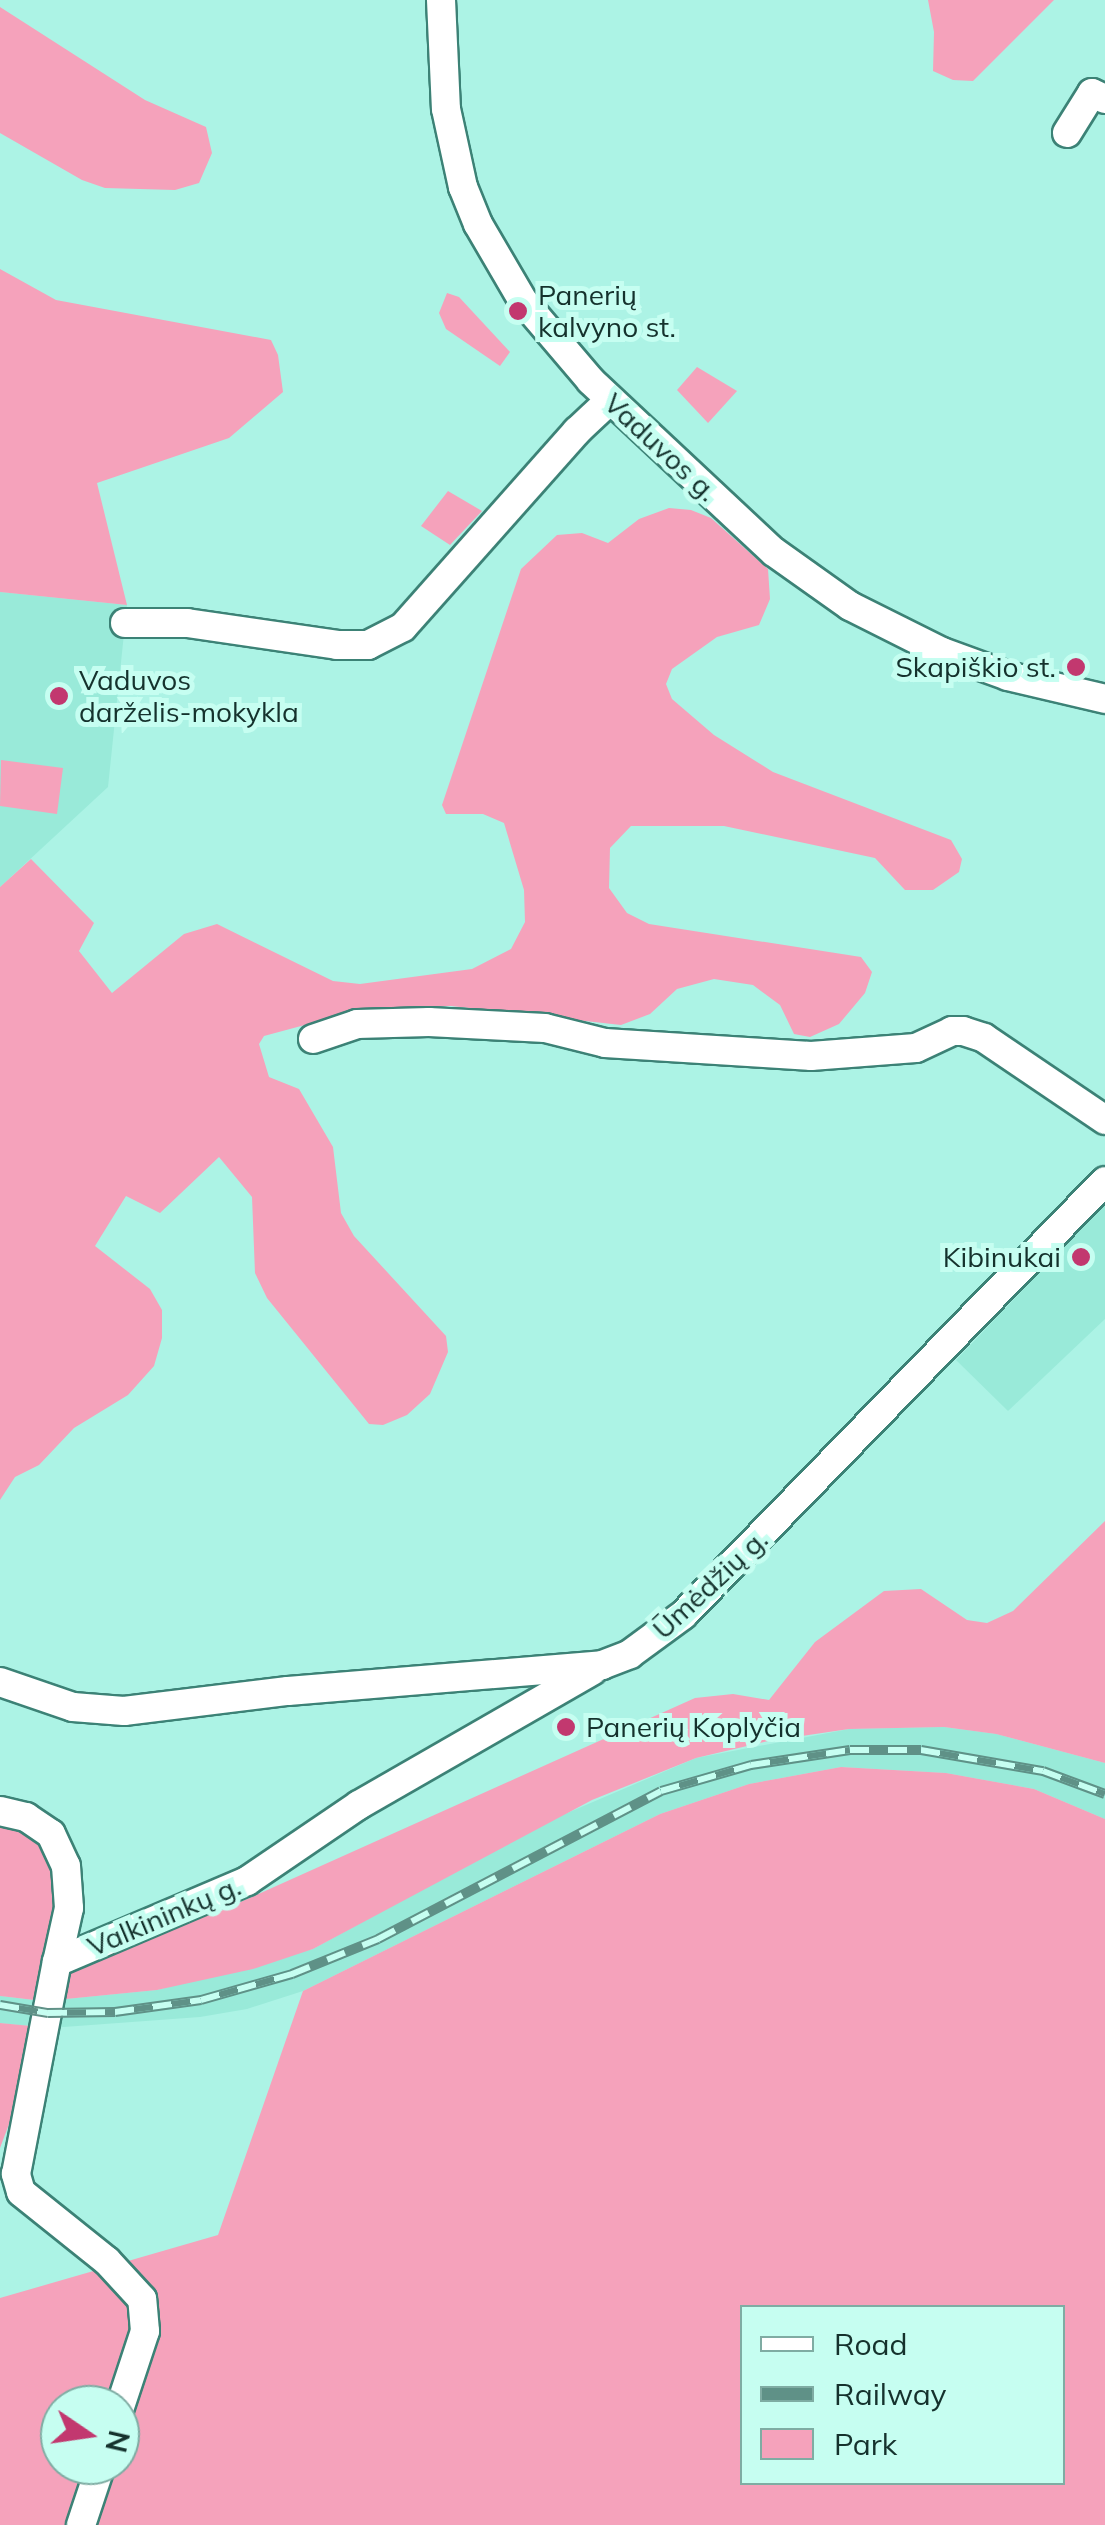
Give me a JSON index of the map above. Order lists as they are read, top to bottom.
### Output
{
  "streets": {
    "street": ["Vaduvos g.", "Ūmėdžių g.", "Valkininkų g."]
  },
  "crossings": [
    ["Ūmėdžių g.", "Valkininkų g."]
  ],
  "places": [
    "Panerių kalvyno st.",
    "Skapiškio st.",
    "Vaduvos darželis-mokykla",
    "Kibinukai",
    "Panerių Koplyčia"
  ],
  "legend": ["Road", "Railway", "Park"],
  "north": "right"
}
